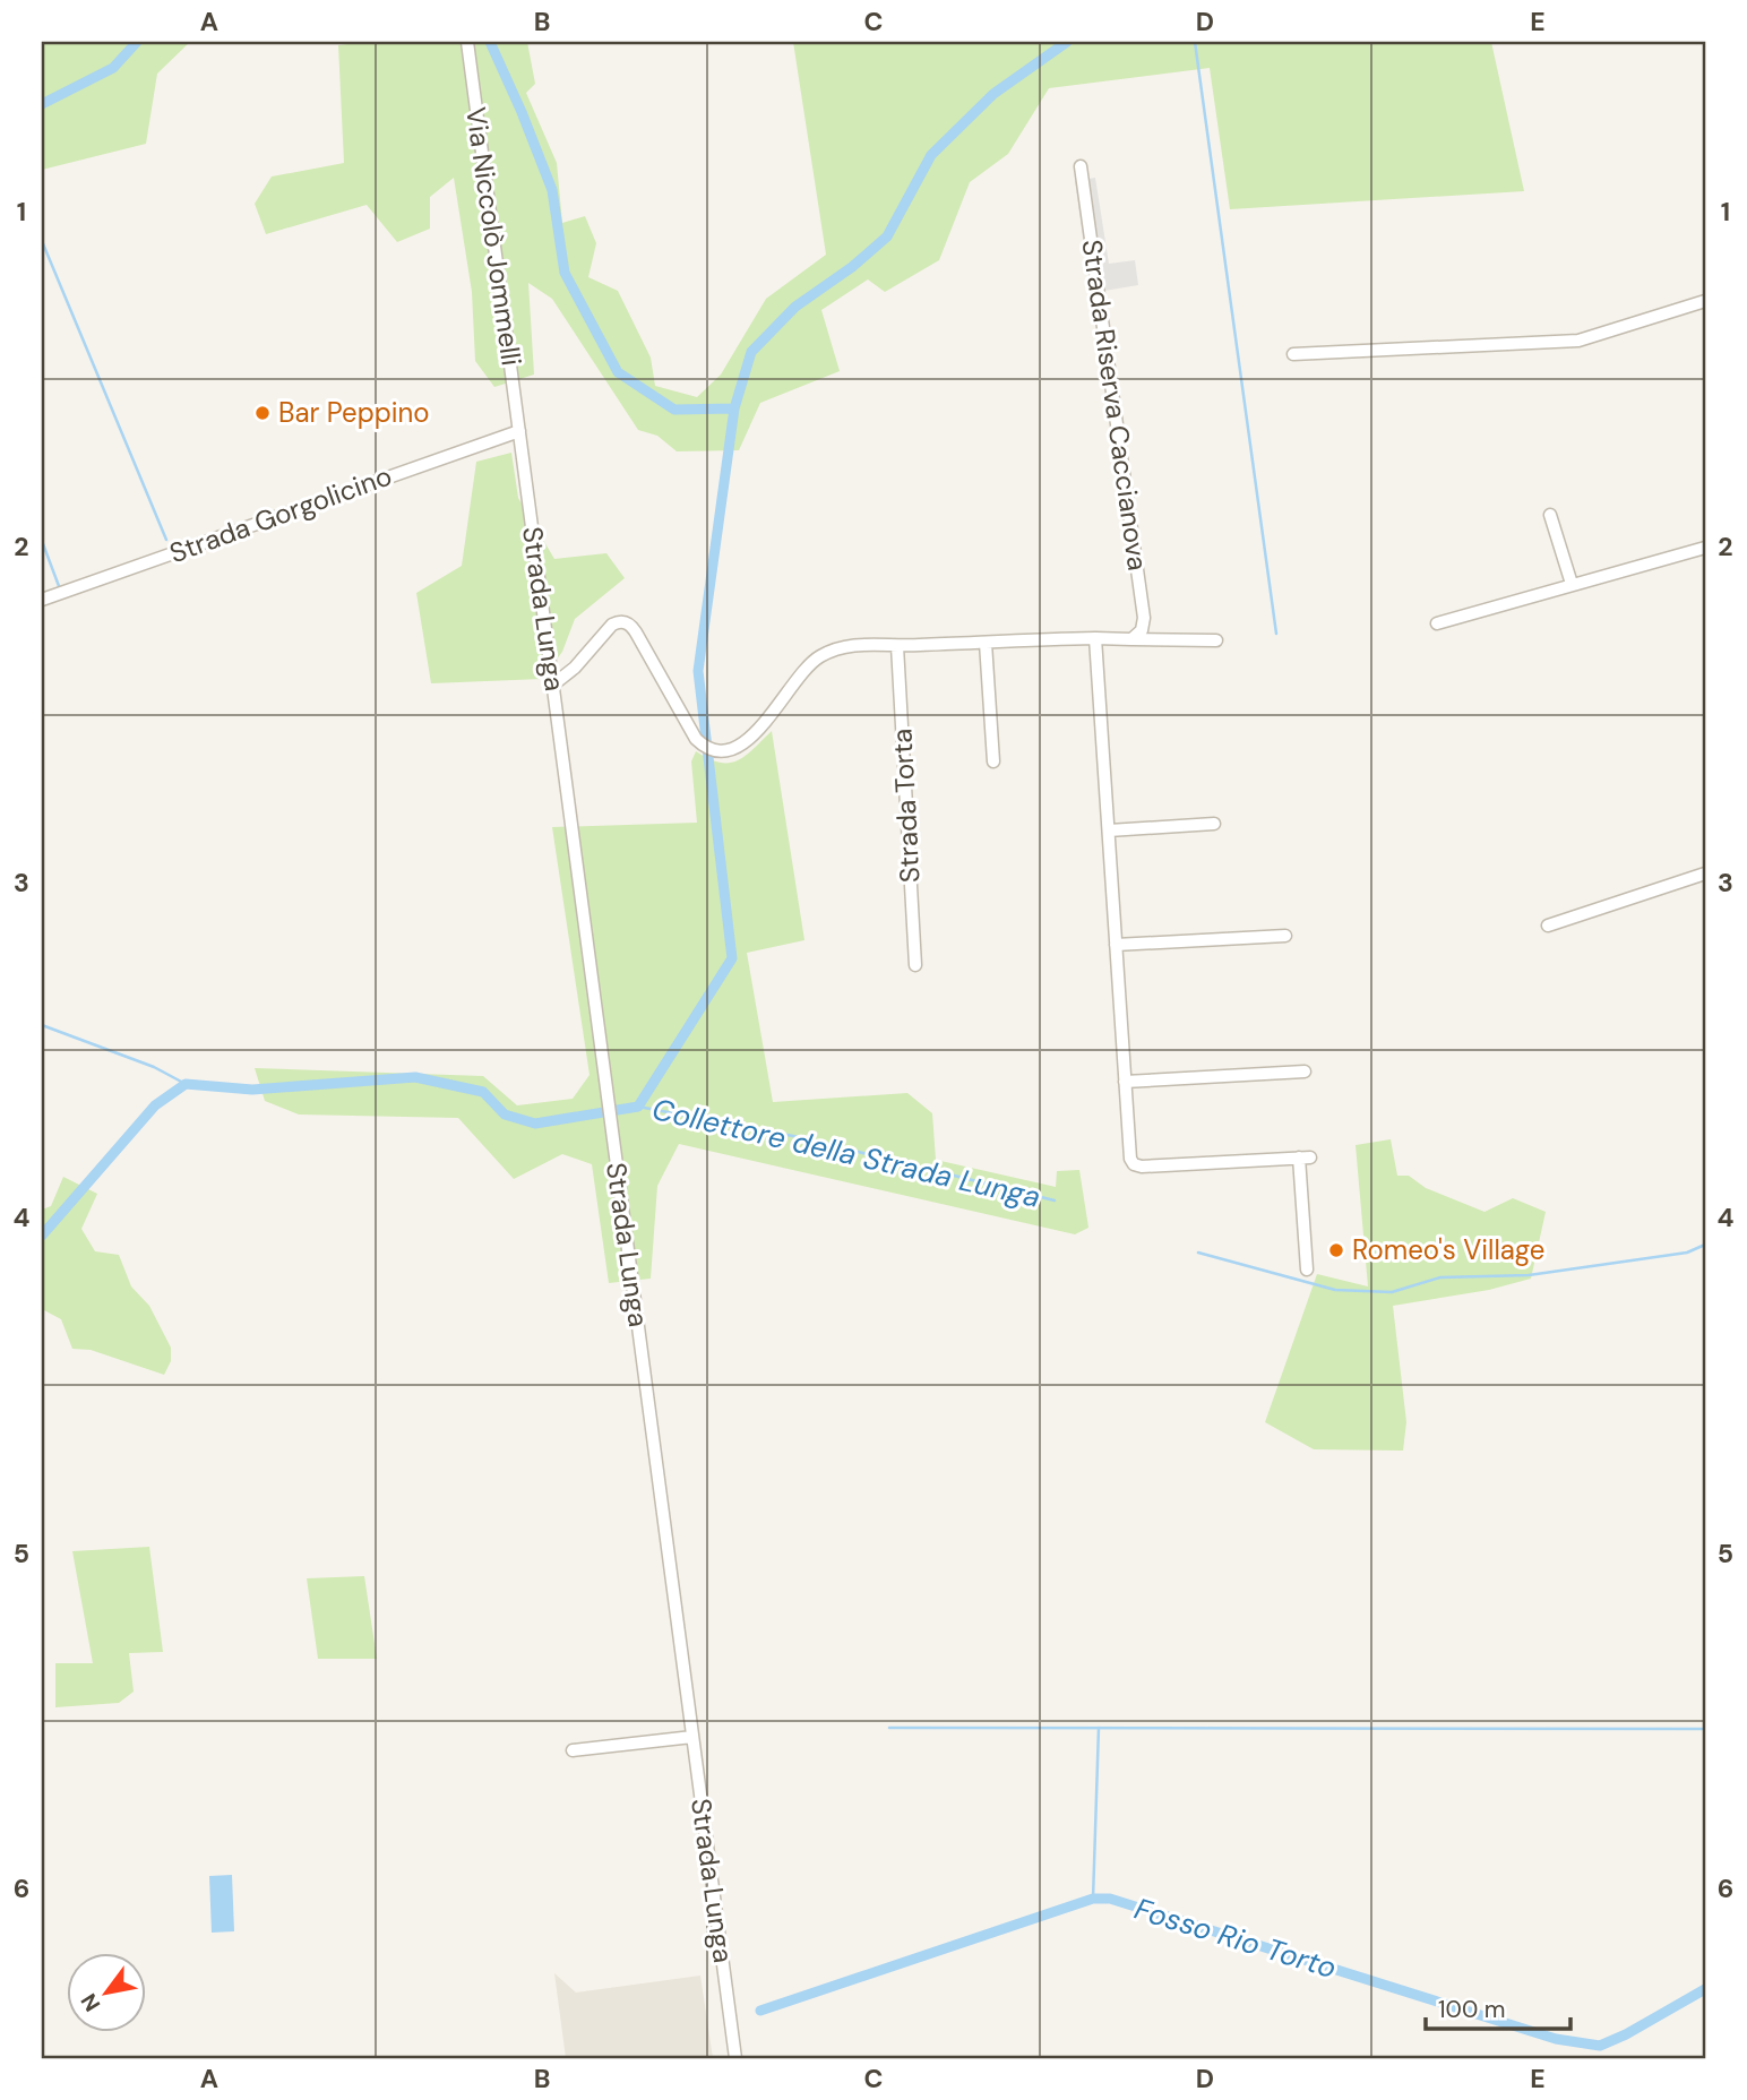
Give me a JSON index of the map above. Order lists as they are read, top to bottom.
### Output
{
  "streets": {
    "street": [
      "Via Niccolò Jommelli",
      "Strada Riserva Caccianova",
      "Strada Gorgolicino",
      "Strada Lunga",
      "Strada Torta"
    ]
  },
  "crossings": [
    ["Via Niccolò Jommelli", "Strada Gorgolicino"],
    ["Via Niccolò Jommelli", "Strada Lunga"],
    ["Strada Gorgolicino", "Strada Lunga"]
  ],
  "water": ["Collettore della Strada Lunga", "Fosso Rio Torto"],
  "places": ["Bar Peppino", "Romeo's Village"],
  "scale_bar": "100 m",
  "north": "bottom left",
  "grid": {
    "columns": [
      "A",
      "B",
      "C",
      "D",
      "E"
    ],
    "rows": [
      "1",
      "2",
      "3",
      "4",
      "5",
      "6"
    ]
  }
}
